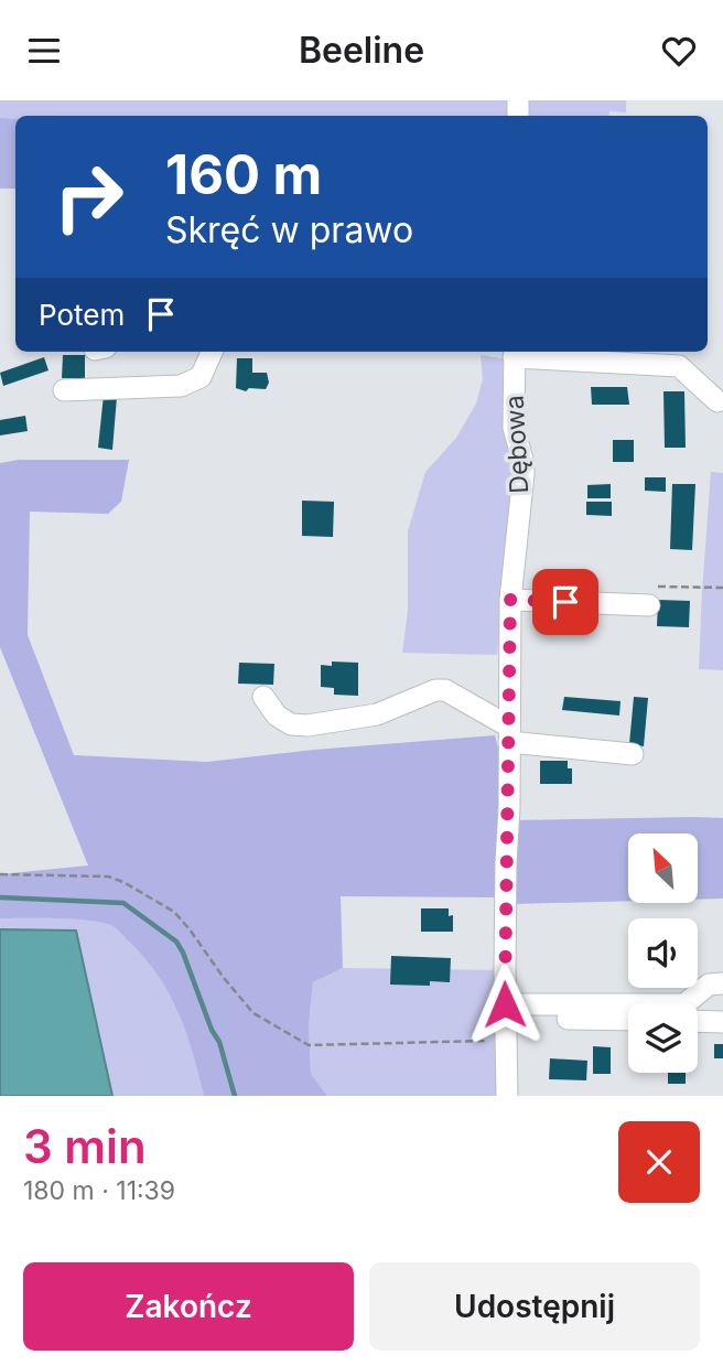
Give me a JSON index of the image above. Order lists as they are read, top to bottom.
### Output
{
  "streets": {
    "street": ["Dębowa"]
  },
  "north": "top left",
  "page": {
    "header": "Beeline",
    "turn": ["160 m", "Skręć w prawo"],
    "then": "Potem",
    "heading": ["3 min", "180 m · 11:39"],
    "buttons": ["Zakończ", "Udostępnij"]
  }
}
